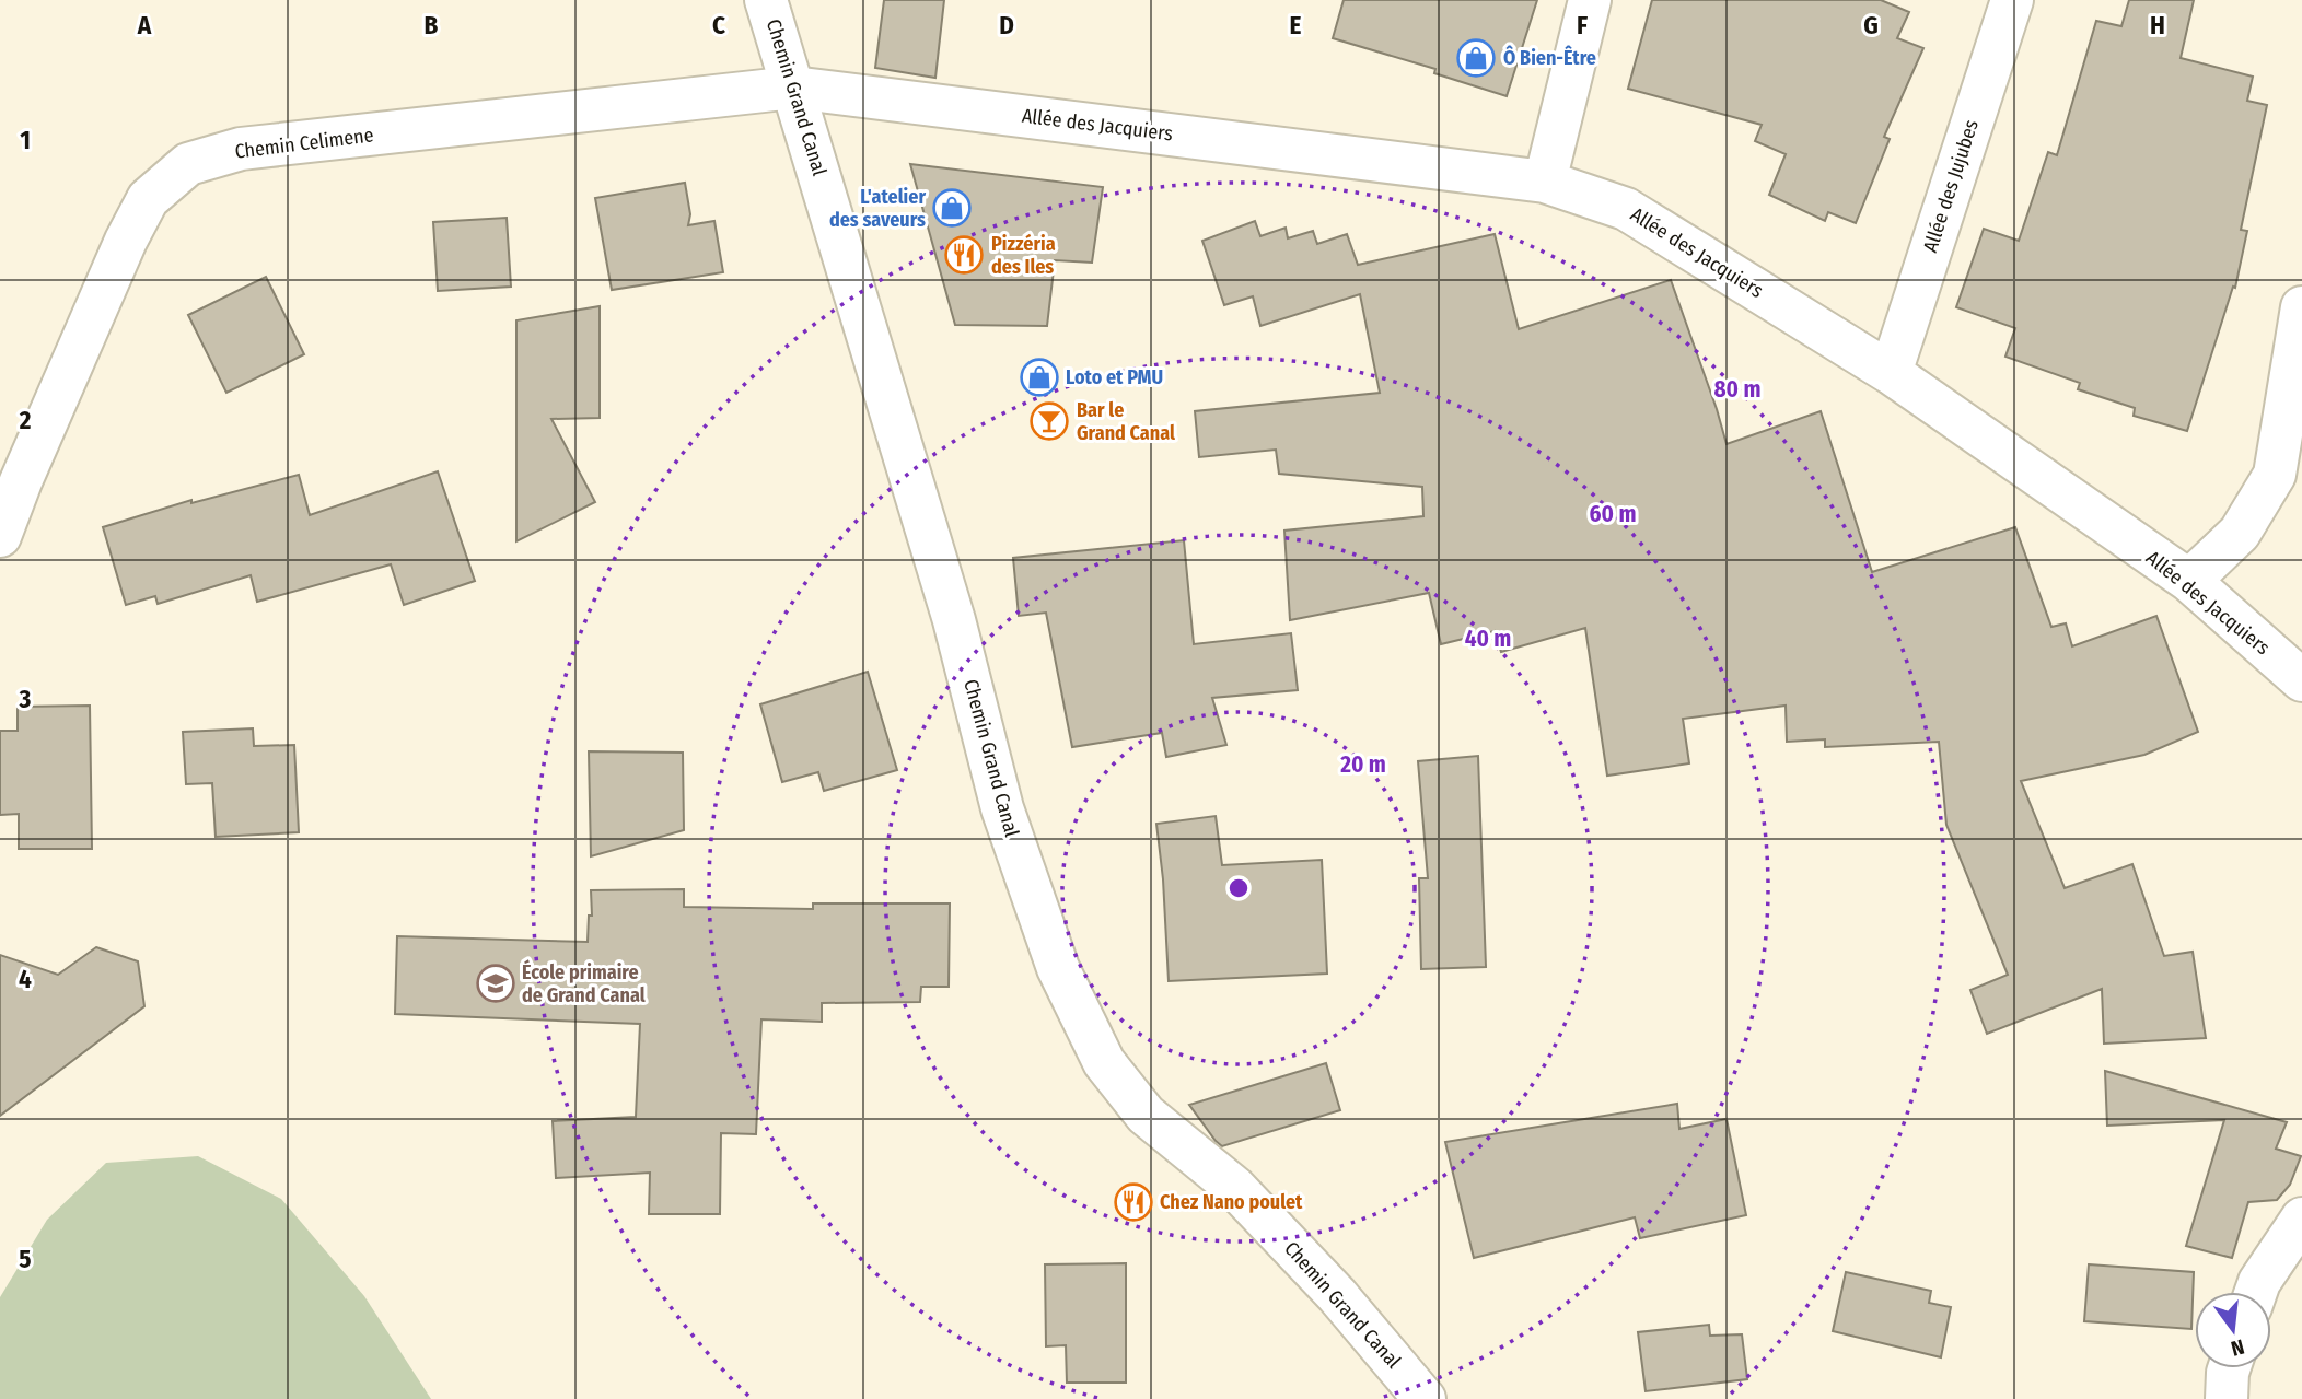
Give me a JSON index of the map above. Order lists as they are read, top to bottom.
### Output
{
  "streets": {
    "street": [
      "Chemin Grand Canal",
      "Allée des Jacquiers",
      "Chemin Celimene",
      "Allée des Jujubes"
    ]
  },
  "crossings": [
    ["Chemin Grand Canal", "Allée des Jacquiers"],
    ["Chemin Grand Canal", "Chemin Celimene"],
    ["Allée des Jacquiers", "Chemin Celimene"],
    ["Allée des Jacquiers", "Allée des Jujubes"]
  ],
  "places": {
    "shop": ["Ô Bien-Être", "L'atelier des saveurs", "Loto et PMU"],
    "restaurant": ["Pizzéria des Iles", "Chez Nano poulet"],
    "bar": ["Bar le Grand Canal"],
    "school or university": ["École primaire de Grand Canal"]
  },
  "north": "bottom",
  "grid": {
    "columns": [
      "A",
      "B",
      "C",
      "D",
      "E",
      "F",
      "G",
      "H"
    ],
    "rows": [
      "1",
      "2",
      "3",
      "4",
      "5"
    ]
  },
  "rings": [
    "80 m",
    "60 m",
    "40 m",
    "20 m"
  ]
}
